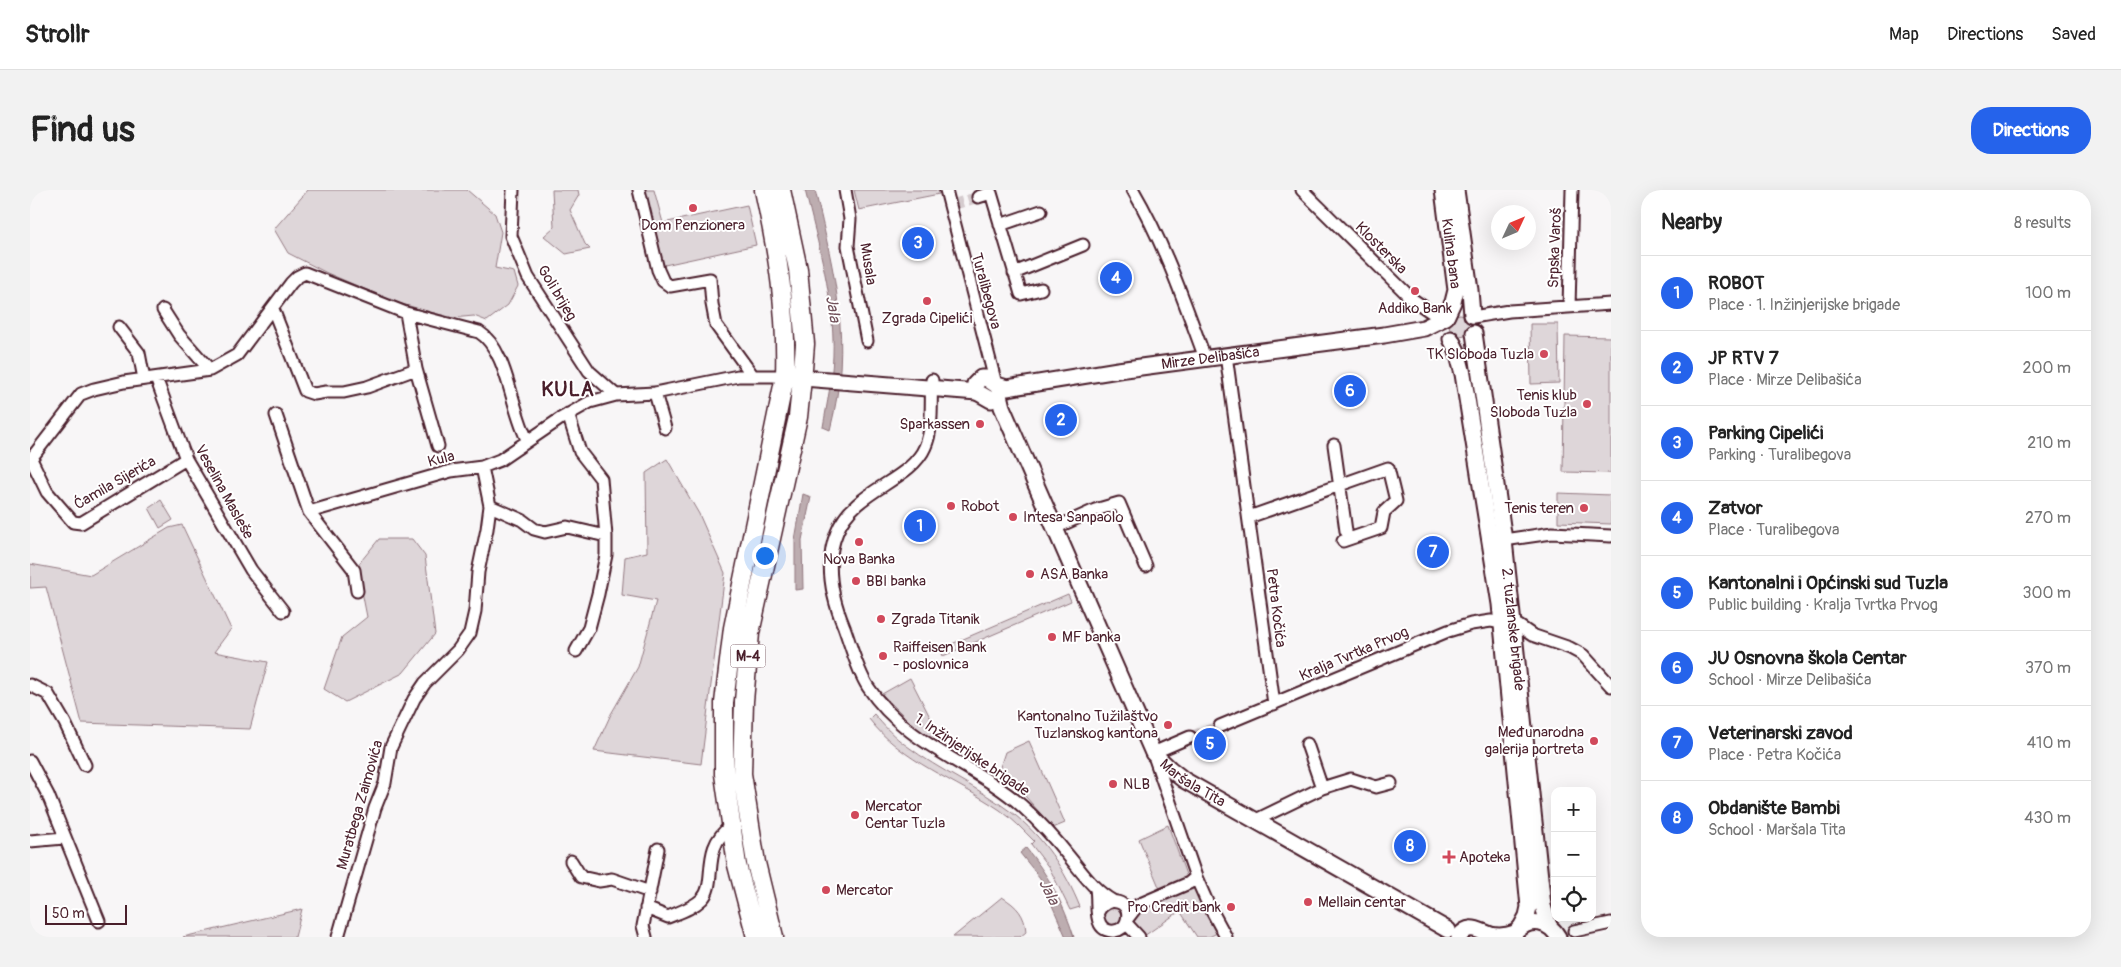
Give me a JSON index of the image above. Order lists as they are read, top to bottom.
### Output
{
  "streets": {
    "main road": [
      "Kulina bana",
      "Mirze Delibašića",
      "2. tuzlanske brigade",
      "M-4",
      "Maršala Tita"
    ],
    "street": [
      "Klosterska",
      "Srpska Varoš",
      "Musala",
      "Turalibegova",
      "Goli brijeg",
      "Kula",
      "Ćamila Sijerića",
      "Veselina Masleše",
      "Petra Kočića",
      "Kralja Tvrtka Prvog",
      "1. Inžinjerijske brigade",
      "Muratbega Zaimovića"
    ]
  },
  "crossings": [
    ["Klosterska", "Kulina bana"],
    ["Klosterska", "Mirze Delibašića"],
    ["Klosterska", "2. tuzlanske brigade"],
    ["Kulina bana", "Mirze Delibašića"],
    ["Kulina bana", "2. tuzlanske brigade"],
    ["Turalibegova", "Mirze Delibašića"],
    ["Turalibegova", "Maršala Tita"],
    ["Goli brijeg", "Kula"],
    ["Mirze Delibašića", "Kula"],
    ["Mirze Delibašića", "Petra Kočića"],
    ["Mirze Delibašića", "2. tuzlanske brigade"],
    ["Mirze Delibašića", "M-4"],
    ["Mirze Delibašića", "1. Inžinjerijske brigade"],
    ["Mirze Delibašića", "Maršala Tita"],
    ["Kula", "M-4"],
    ["Kula", "Muratbega Zaimovića"],
    ["Ćamila Sijerića", "Veselina Masleše"],
    ["Petra Kočića", "Kralja Tvrtka Prvog"],
    ["2. tuzlanske brigade", "Kralja Tvrtka Prvog"],
    ["2. tuzlanske brigade", "Maršala Tita"]
  ],
  "districts": ["KULA"],
  "water": ["Jala"],
  "places": {
    "other": [
      "Dom Penzionera",
      "Addiko Bank",
      "Zgrada Cipelići",
      "TK Sloboda Tuzla",
      "Tenis klub Sloboda Tuzla",
      "Sparkassen",
      "Robot",
      "Tenis teren",
      "Intesa Sanpaolo",
      "Nova Banka",
      "ASA Banka",
      "BBI banka",
      "Zgrada Titanik",
      "MF banka",
      "Raiffeisen Bank - poslovnica",
      "Kantonalno Tužilaštvo Tuzlanskog kantona",
      "Međunarodna galerija portreta",
      "NLB",
      "Mercator Centar Tuzla",
      "Mercator",
      "Mellain centar",
      "Pro Credit bank"
    ],
    "health": ["Apoteka"]
  },
  "scale_bar": "50 m",
  "north": "top right",
  "page": {
    "header": "Strollr",
    "nav": ["Map", "Directions", "Saved"],
    "buttons": "Directions",
    "title": "Find us",
    "heading": ["Nearby", "8 results"],
    "pins": [
      "3",
      "4",
      "6",
      "2",
      "1",
      "7",
      "5",
      "8"
    ],
    "list": [
      {
        "mark": "1",
        "name": "ROBOT",
        "note": "Place · 1. Inžinjerijske brigade",
        "value": "100 m"
      },
      {
        "mark": "2",
        "name": "JP RTV 7",
        "note": "Place · Mirze Delibašića",
        "value": "200 m"
      },
      {
        "mark": "3",
        "name": "Parking Cipelići",
        "note": "Parking · Turalibegova",
        "value": "210 m"
      },
      {
        "mark": "4",
        "name": "Zatvor",
        "note": "Place · Turalibegova",
        "value": "270 m"
      },
      {
        "mark": "5",
        "name": "Kantonalni i Općinski sud Tuzla",
        "note": "Public building · Kralja Tvrtka Prvog",
        "value": "300 m"
      },
      {
        "mark": "6",
        "name": "JU Osnovna škola Centar",
        "note": "School · Mirze Delibašića",
        "value": "370 m"
      },
      {
        "mark": "7",
        "name": "Veterinarski zavod",
        "note": "Place · Petra Kočića",
        "value": "410 m"
      },
      {
        "mark": "8",
        "name": "Obdanište Bambi",
        "note": "School · Maršala Tita",
        "value": "430 m"
      }
    ],
    "map_buttons": ["+", "−"],
    "scale": "50 m"
  }
}
